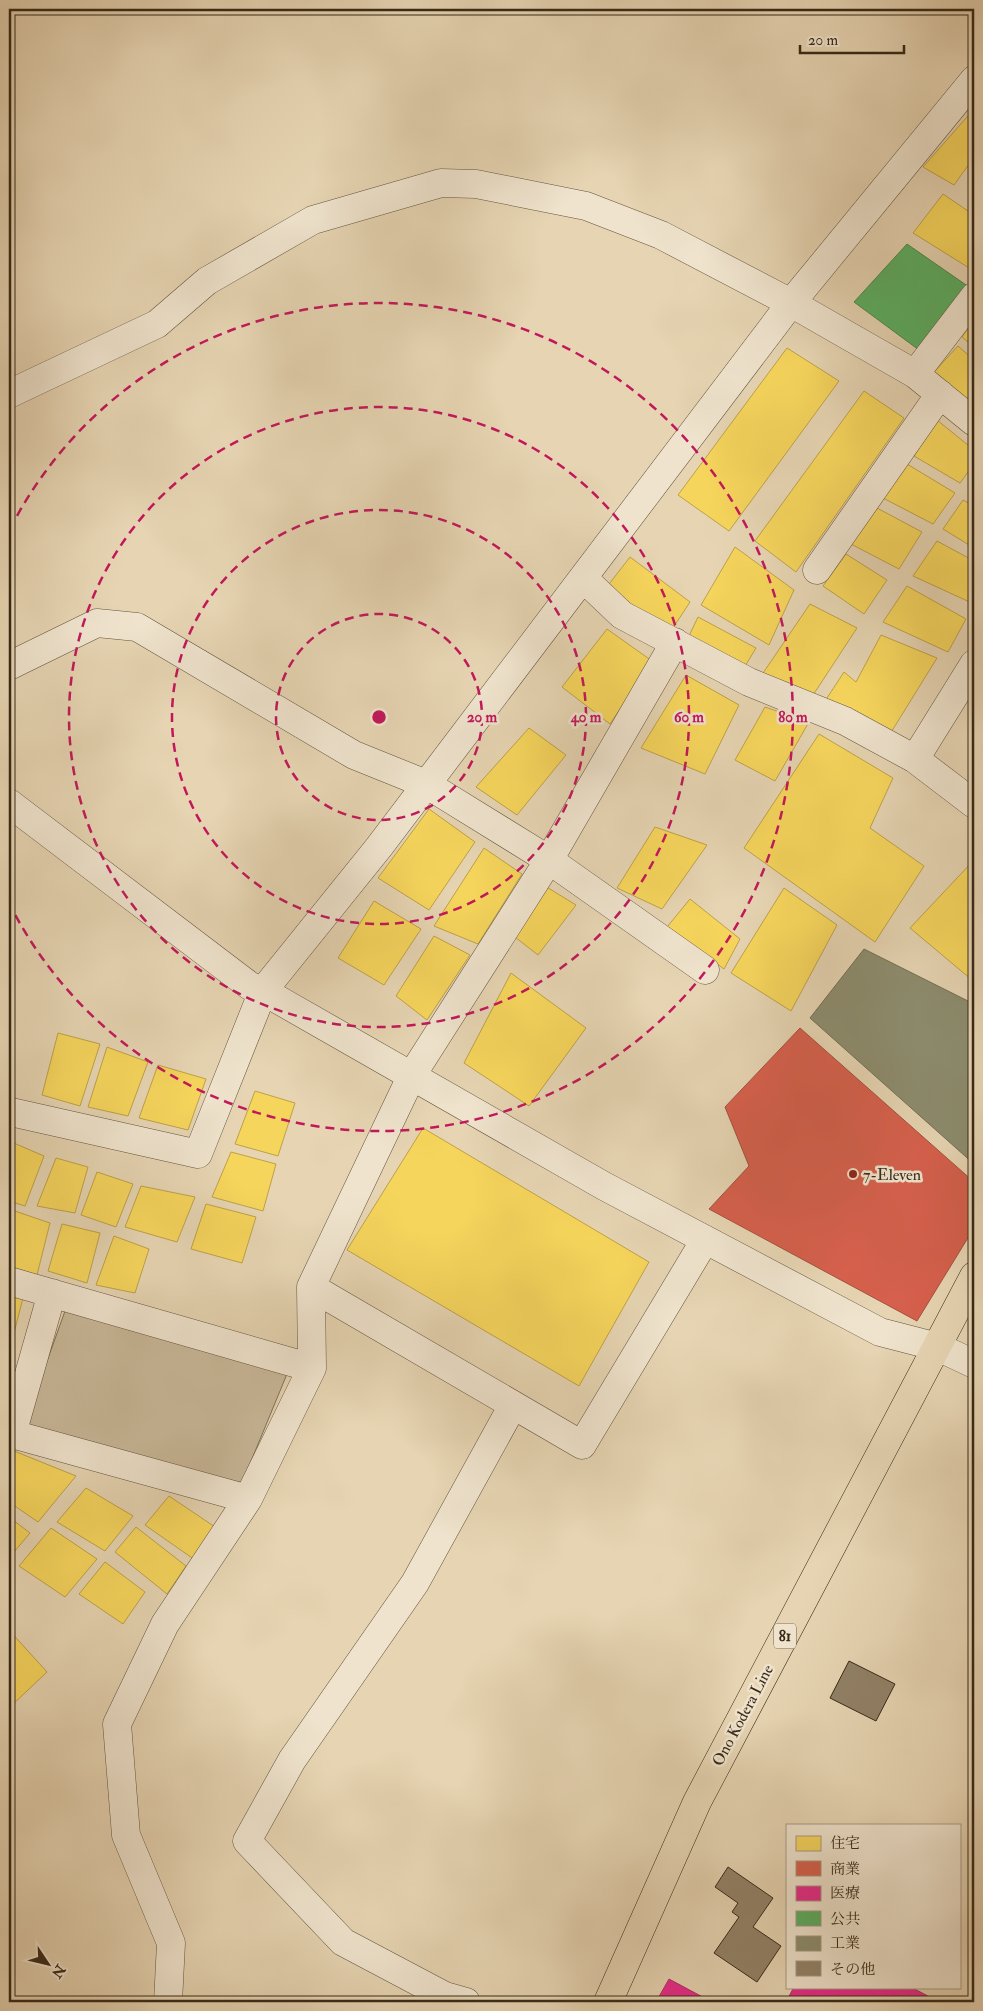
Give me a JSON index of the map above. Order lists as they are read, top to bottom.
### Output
{
  "streets": {
    "main road": ["81", "Ono Kodera Line"]
  },
  "places": ["7-Eleven"],
  "legend": [
    "住宅",
    "商業",
    "医療",
    "公共",
    "工業",
    "その他"
  ],
  "scale_bar": "20 m",
  "north": "bottom right",
  "rings": [
    "20 m",
    "40 m",
    "60 m",
    "80 m"
  ]
}
